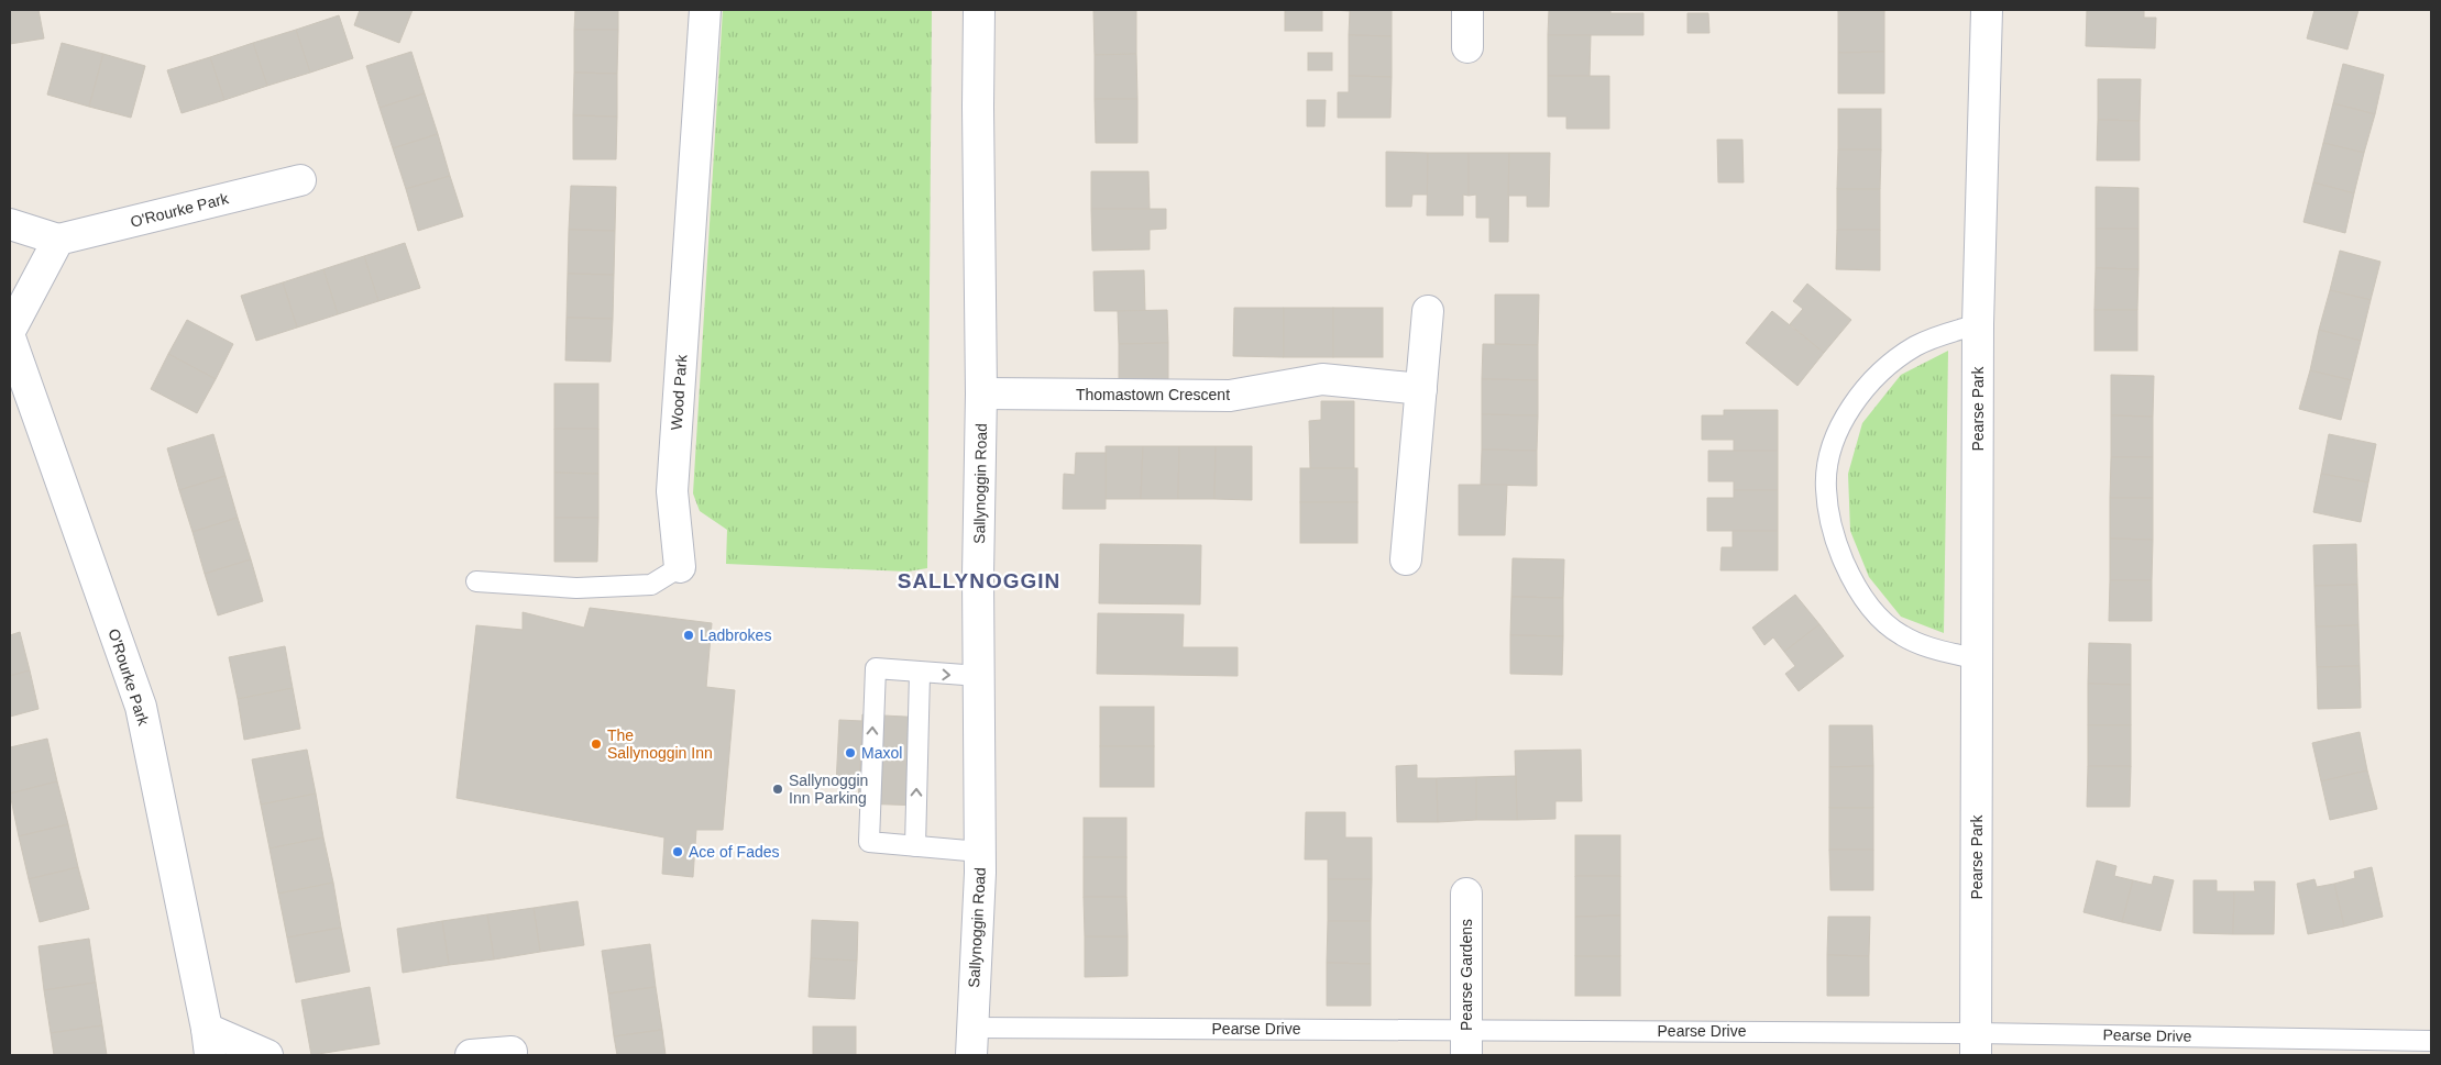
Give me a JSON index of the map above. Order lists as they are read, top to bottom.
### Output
{
  "streets": {
    "street": [
      "O'Rourke Park",
      "Wood Park",
      "Thomastown Crescent",
      "Pearse Park",
      "Sallynoggin Road",
      "Pearse Gardens"
    ],
    "lane": ["Pearse Drive"]
  },
  "crossings": [
    ["Thomastown Crescent", "Sallynoggin Road"],
    ["Pearse Park", "Pearse Drive"],
    ["Sallynoggin Road", "Pearse Drive"],
    ["Pearse Gardens", "Pearse Drive"]
  ],
  "districts": ["SALLYNOGGIN"],
  "places": [
    "Ladbrokes",
    "The Sallynoggin Inn",
    "Maxol",
    "Sallynoggin Inn Parking",
    "Ace of Fades"
  ]
}
